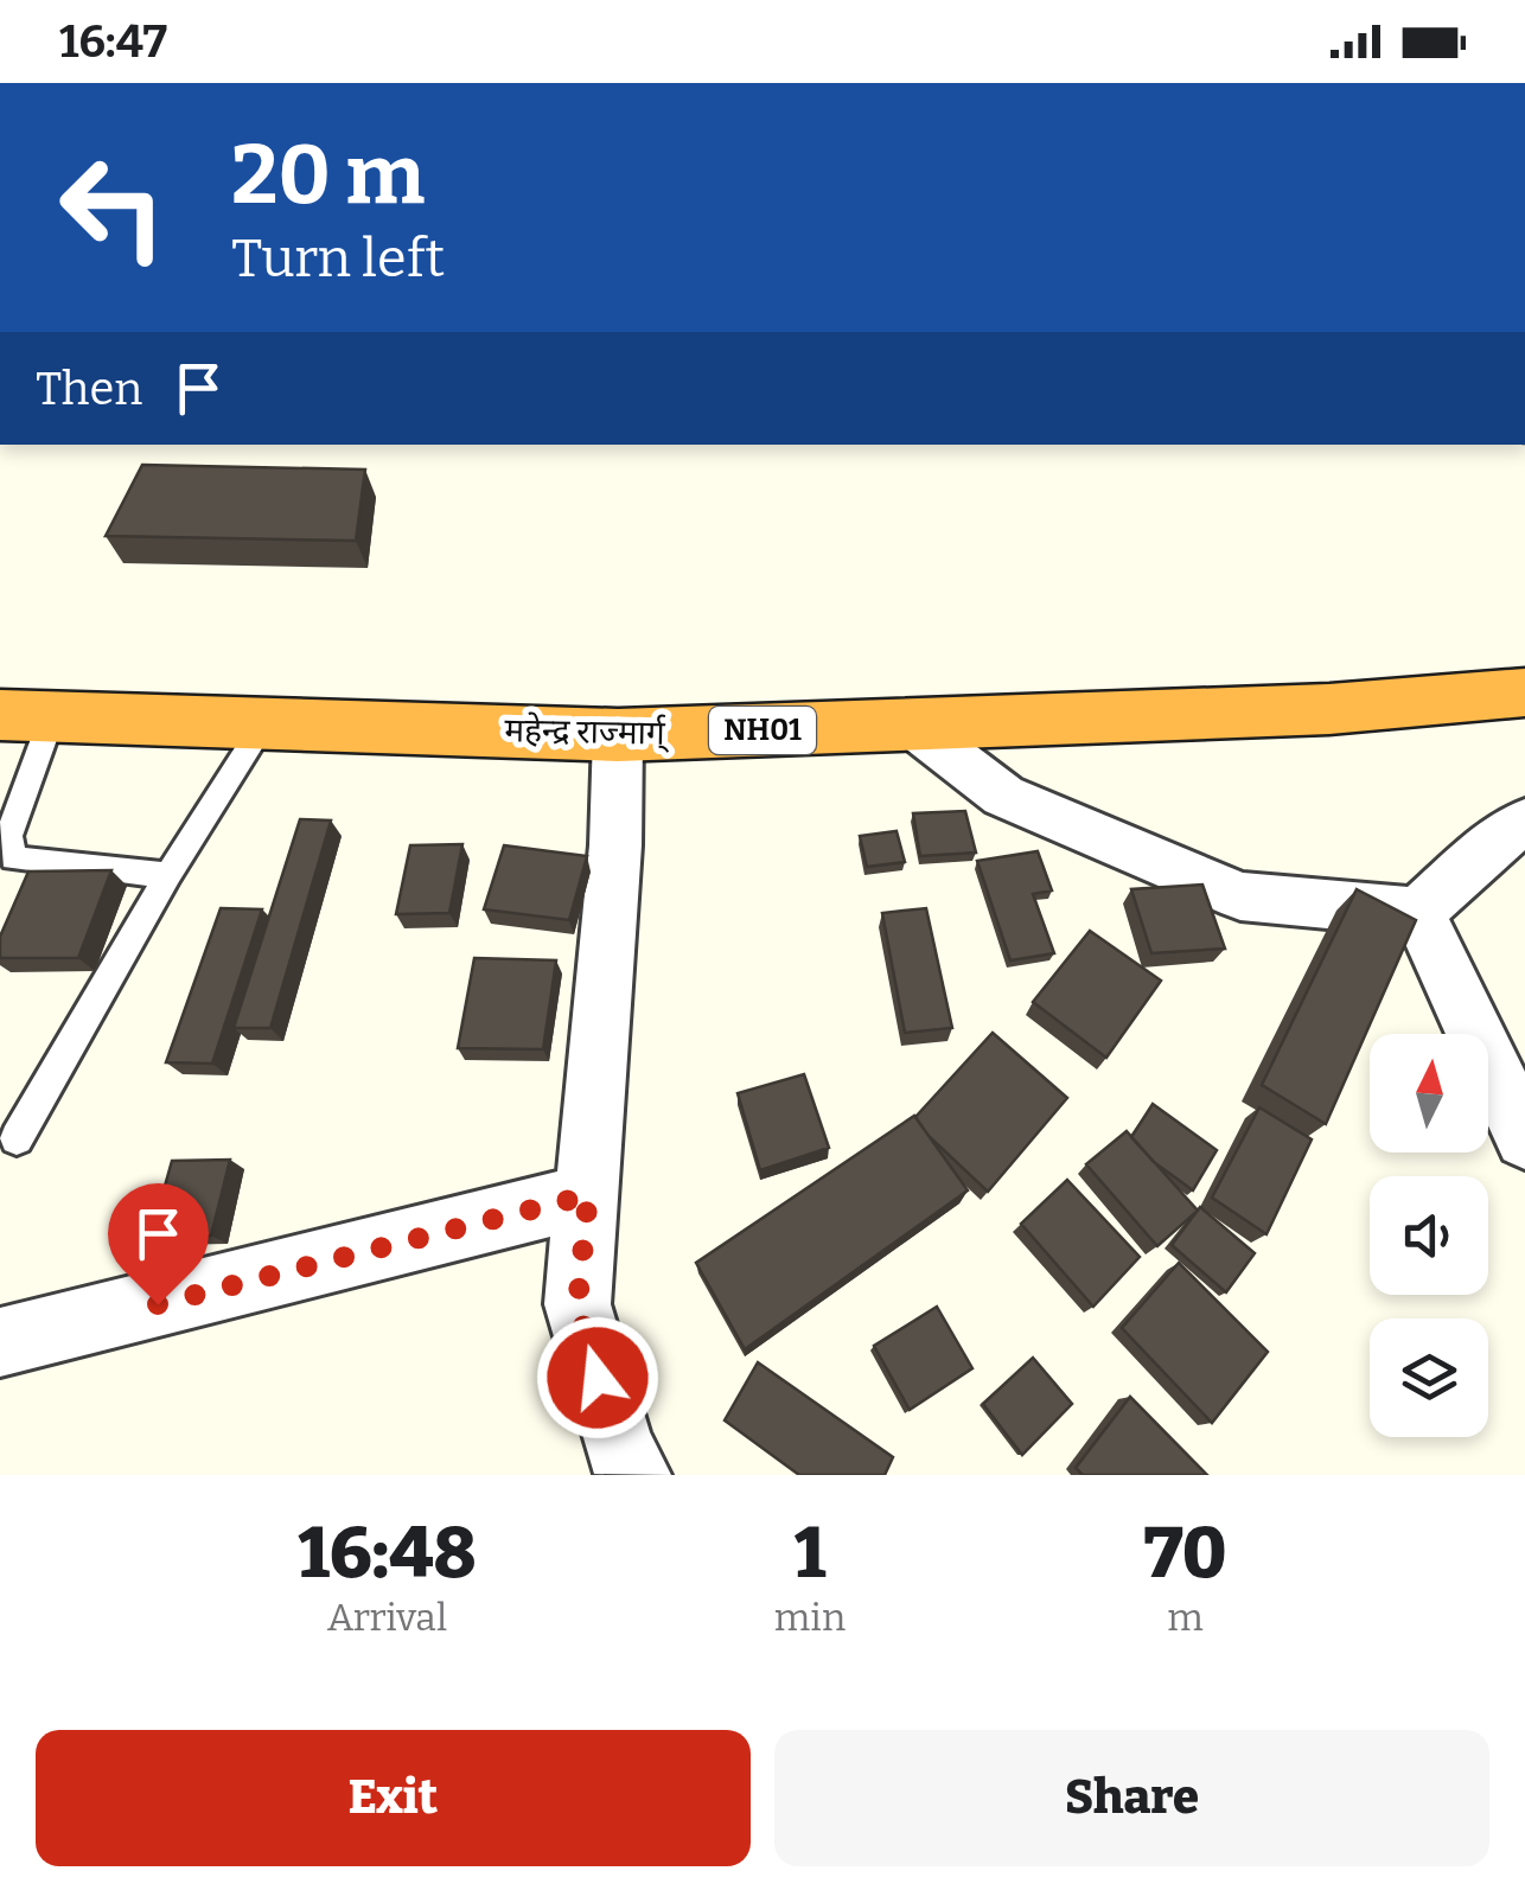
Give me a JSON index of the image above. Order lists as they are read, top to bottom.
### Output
{
  "streets": {
    "highway": ["NH01", "महेन्द्र राज्मार्ग्"]
  },
  "north": "top",
  "page": {
    "status": "16:47",
    "turn": ["20 m", "Turn left"],
    "then": "Then",
    "eta": [
      "16:48",
      "Arrival",
      "1",
      "min",
      "70",
      "m"
    ],
    "buttons": ["Exit", "Share"]
  }
}
